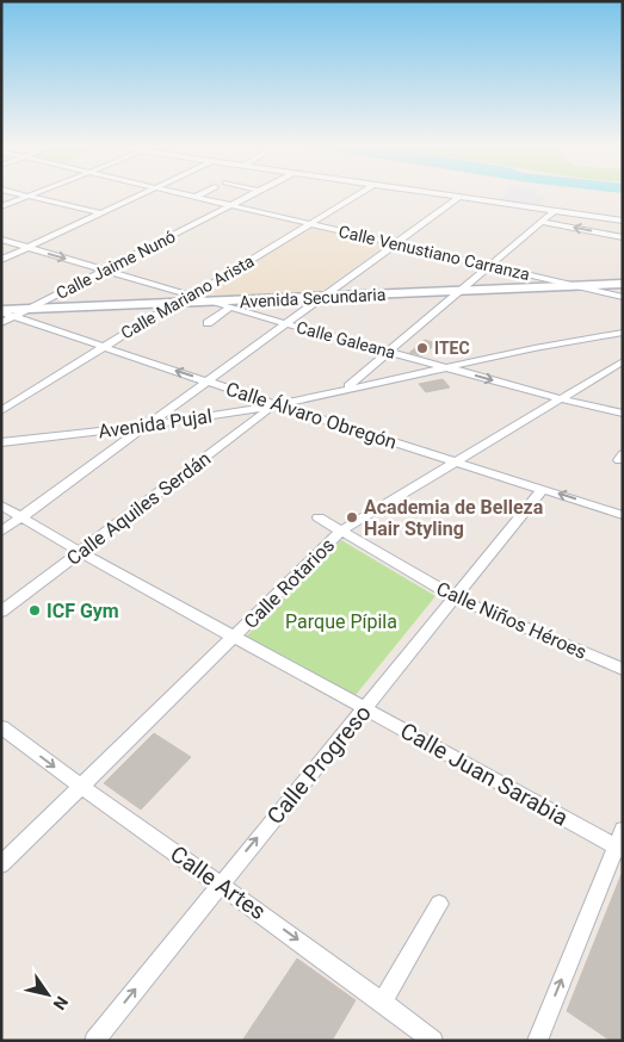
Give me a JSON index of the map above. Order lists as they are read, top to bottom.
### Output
{
  "streets": {
    "street": [
      "Calle Venustiano Carranza",
      "Calle Jaime Nunó",
      "Calle Mariano Arista",
      "Avenida Secundaria",
      "Calle Galeana",
      "Calle Álvaro Obregón",
      "Avenida Pujal",
      "Calle Aquiles Serdán",
      "Calle Rotarios",
      "Calle Niños Héroes",
      "Calle Progreso",
      "Calle Juan Sarabia",
      "Calle Artes"
    ]
  },
  "crossings": [
    ["Calle Venustiano Carranza", "Calle Jaime Nunó"],
    ["Calle Venustiano Carranza", "Calle Mariano Arista"],
    ["Calle Venustiano Carranza", "Avenida Secundaria"],
    ["Calle Jaime Nunó", "Avenida Secundaria"],
    ["Calle Jaime Nunó", "Calle Galeana"],
    ["Calle Jaime Nunó", "Calle Álvaro Obregón"],
    ["Calle Mariano Arista", "Avenida Secundaria"],
    ["Calle Mariano Arista", "Calle Galeana"],
    ["Calle Mariano Arista", "Calle Álvaro Obregón"],
    ["Avenida Secundaria", "Calle Galeana"],
    ["Avenida Secundaria", "Calle Álvaro Obregón"],
    ["Calle Galeana", "Avenida Pujal"],
    ["Calle Galeana", "Calle Rotarios"],
    ["Calle Álvaro Obregón", "Avenida Pujal"],
    ["Calle Álvaro Obregón", "Calle Aquiles Serdán"],
    ["Calle Álvaro Obregón", "Calle Rotarios"],
    ["Calle Álvaro Obregón", "Calle Progreso"],
    ["Avenida Pujal", "Calle Aquiles Serdán"],
    ["Calle Aquiles Serdán", "Calle Juan Sarabia"],
    ["Calle Rotarios", "Calle Niños Héroes"],
    ["Calle Rotarios", "Calle Juan Sarabia"],
    ["Calle Rotarios", "Calle Artes"],
    ["Calle Niños Héroes", "Calle Progreso"],
    ["Calle Progreso", "Calle Juan Sarabia"],
    ["Calle Progreso", "Calle Artes"]
  ],
  "one_way": ["Calle Progreso", "Calle Artes"],
  "parks": ["Parque Pípila"],
  "places": ["ITEC", "Academia de Belleza Hair Styling", "ICF Gym"],
  "north": "bottom right"
}
